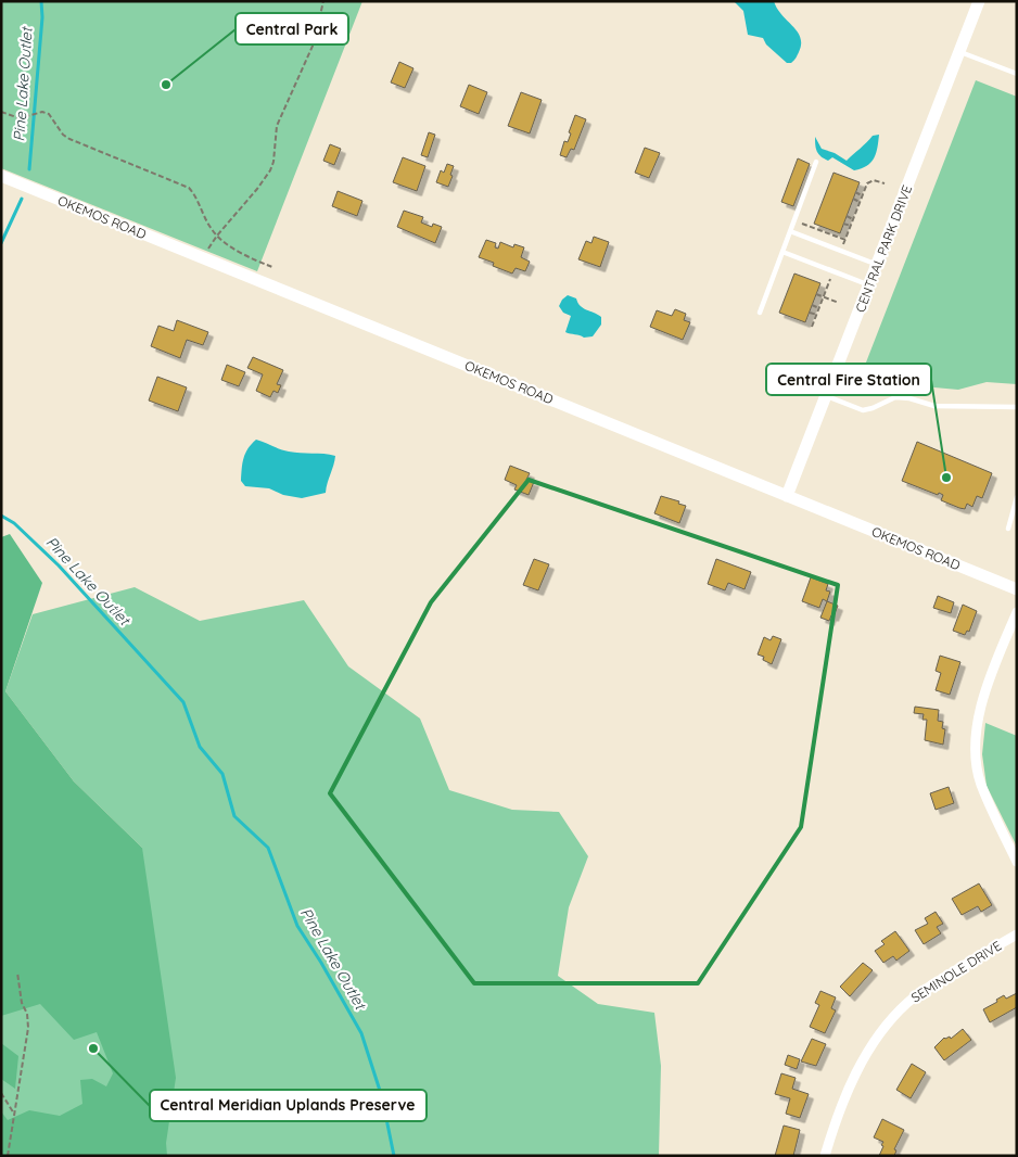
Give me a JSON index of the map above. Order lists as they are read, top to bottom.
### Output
{
  "streets": {
    "street": ["OKEMOS ROAD", "CENTRAL PARK DRIVE", "SEMINOLE DRIVE"]
  },
  "crossings": [
    ["OKEMOS ROAD", "CENTRAL PARK DRIVE"]
  ],
  "water": ["Pine Lake Outlet"],
  "places": ["Central Park", "Central Fire Station", "Central Meridian Uplands Preserve"]
}
